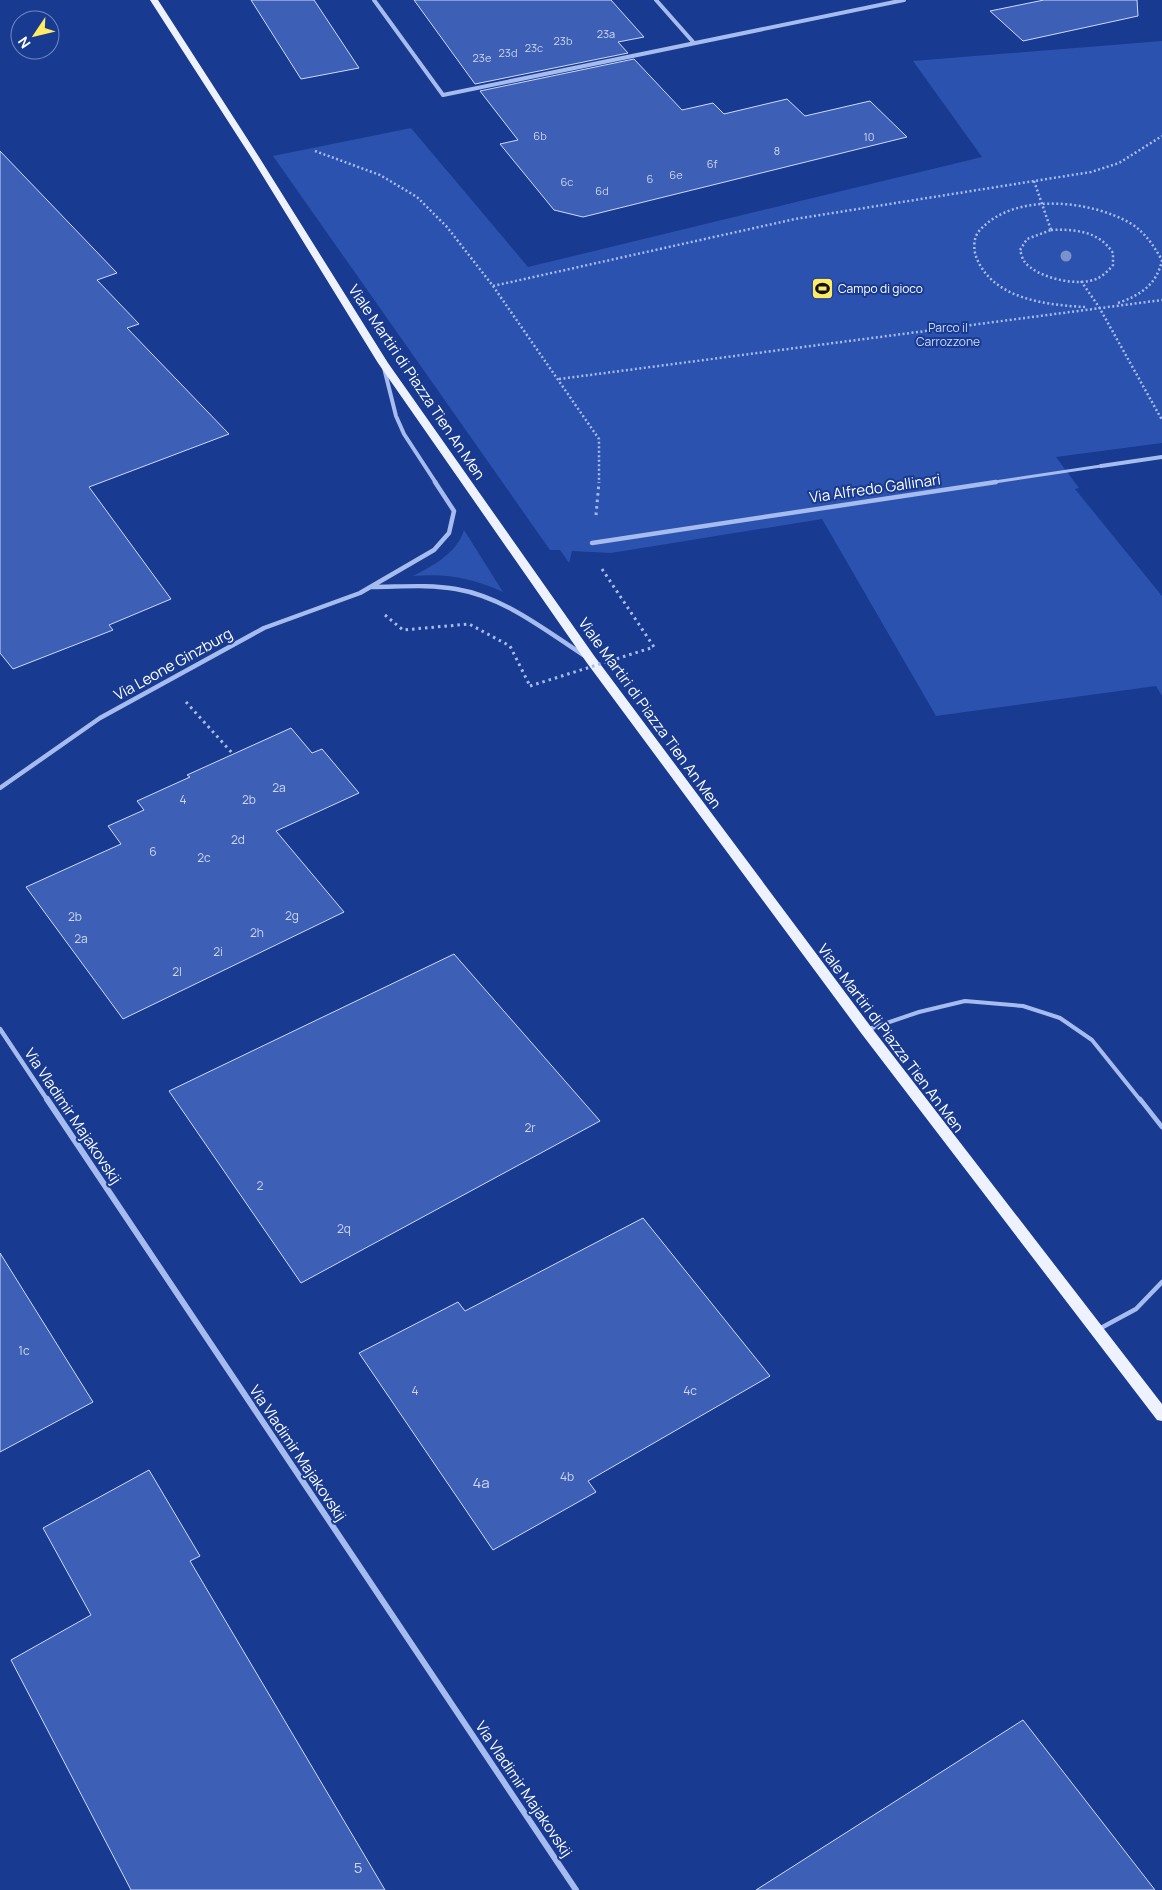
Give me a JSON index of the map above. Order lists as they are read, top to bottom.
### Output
{
  "streets": {
    "main road": ["Viale Martiri di Piazza Tien An Men"],
    "street": ["Via Alfredo Gallinari", "Via Leone Ginzburg", "Via Vladimir Majakovskij"]
  },
  "crossings": [
    ["Viale Martiri di Piazza Tien An Men", "Via Leone Ginzburg"]
  ],
  "parks": ["Parco il Carrozzone"],
  "places": {
    "sports": ["Campo di gioco"]
  },
  "house_numbers": [
    "23a",
    "23b",
    "23c",
    "23d",
    "23e",
    "6b",
    "10",
    "8",
    "6f",
    "6e",
    "6",
    "6c",
    "6d",
    "2a",
    "4",
    "2b",
    "2d",
    "6",
    "2c",
    "2g",
    "2b",
    "2h",
    "2a",
    "2i",
    "2l",
    "2r",
    "2",
    "2q",
    "1c",
    "4",
    "4c",
    "4b",
    "4a",
    "5"
  ],
  "north": "bottom left"
}
